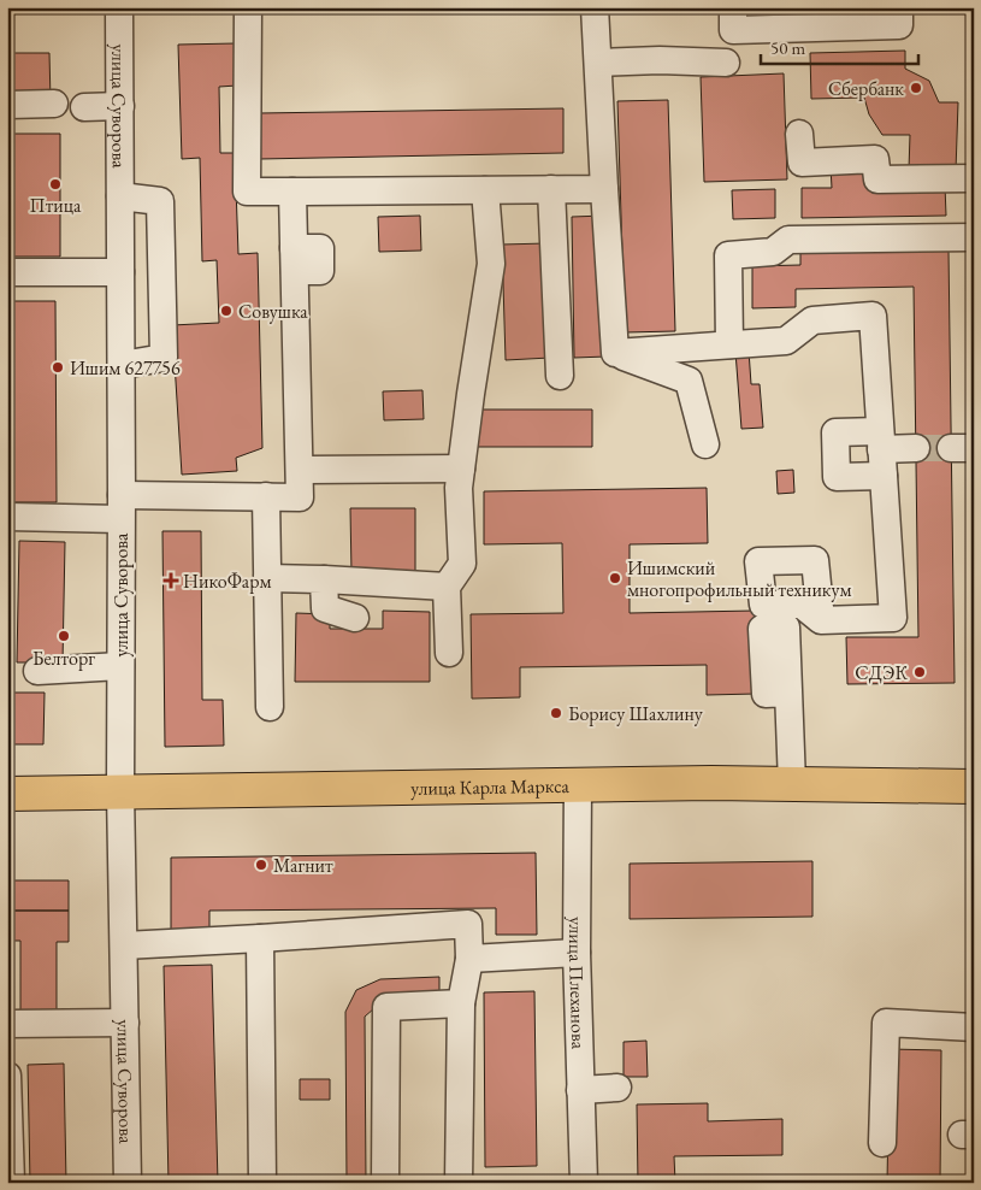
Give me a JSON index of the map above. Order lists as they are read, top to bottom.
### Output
{
  "streets": {
    "main road": ["улица Карла Маркса"],
    "street": ["улица Суворова", "улица Плеханова"]
  },
  "crossings": [
    ["улица Суворова", "улица Карла Маркса"],
    ["улица Карла Маркса", "улица Плеханова"]
  ],
  "places": {
    "other": [
      "Сбербанк",
      "Птица",
      "Совушка",
      "Ишим 627756",
      "Ишимский многопрофильный техникум",
      "Белторг",
      "СДЭК",
      "Борису Шахлину",
      "Магнит"
    ],
    "health": ["НикоФарм"]
  },
  "scale_bar": "50 m"
}
